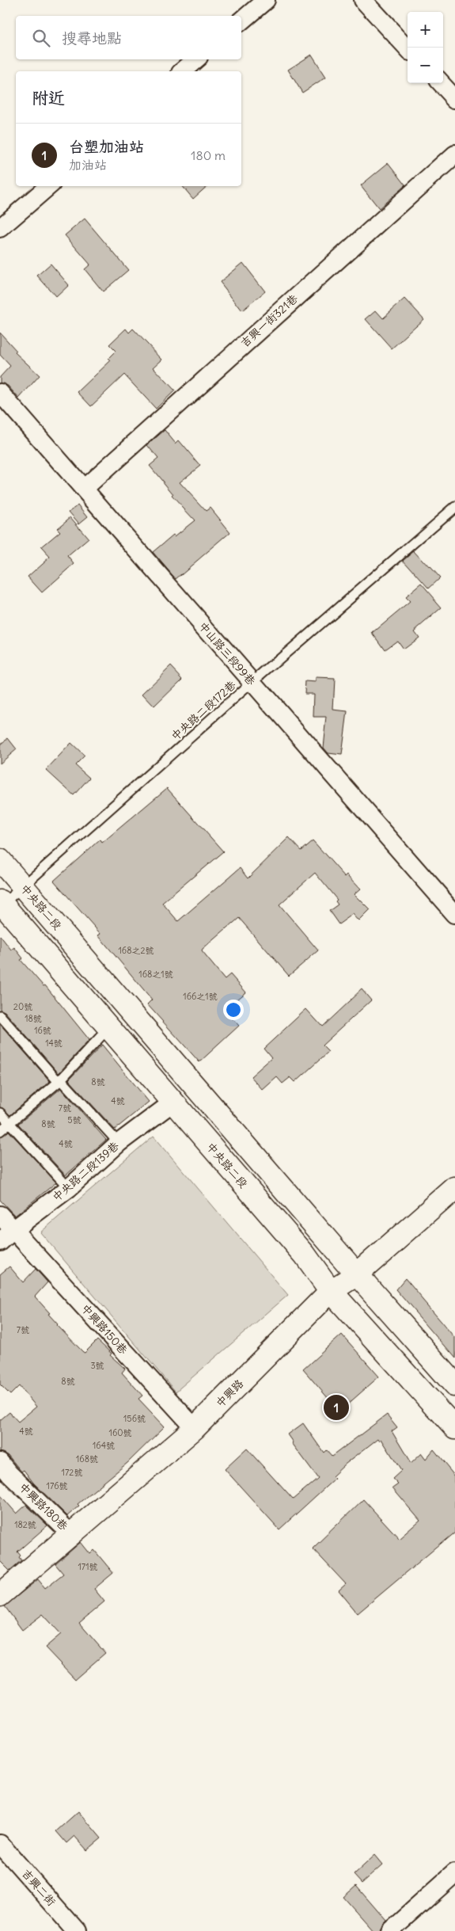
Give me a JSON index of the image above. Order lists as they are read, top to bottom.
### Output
{
  "streets": {
    "street": [
      "吉興一街321巷",
      "中山路三段99巷",
      "中央路二段",
      "中央路二段139巷",
      "中興路150巷",
      "中興路",
      "中興路180巷",
      "吉興二街"
    ],
    "lane": ["中央路二段172巷"]
  },
  "crossings": [
    ["吉興一街321巷", "中山路三段99巷"],
    ["中山路三段99巷", "中央路二段172巷"],
    ["中央路二段172巷", "中央路二段"],
    ["中央路二段", "中央路二段139巷"],
    ["中央路二段", "中興路"],
    ["中央路二段139巷", "中興路150巷"],
    ["中興路150巷", "中興路"],
    ["中興路", "中興路180巷"]
  ],
  "house_numbers": [
    "168之2號",
    "168之1號",
    "166之1號",
    "20號",
    "18號",
    "16號",
    "14號",
    "8號",
    "4號",
    "7號",
    "5號",
    "8號",
    "4號",
    "7號",
    "3號",
    "8號",
    "156號",
    "4號",
    "160號",
    "164號",
    "168號",
    "172號",
    "176號",
    "182號",
    "171號"
  ],
  "page": {
    "map_buttons": ["+", "−"],
    "search": "搜尋地點",
    "heading": "附近",
    "list": [
      {
        "mark": "1",
        "name": "台塑加油站",
        "note": "加油站",
        "value": "180 m"
      }
    ],
    "pins": "1"
  }
}
